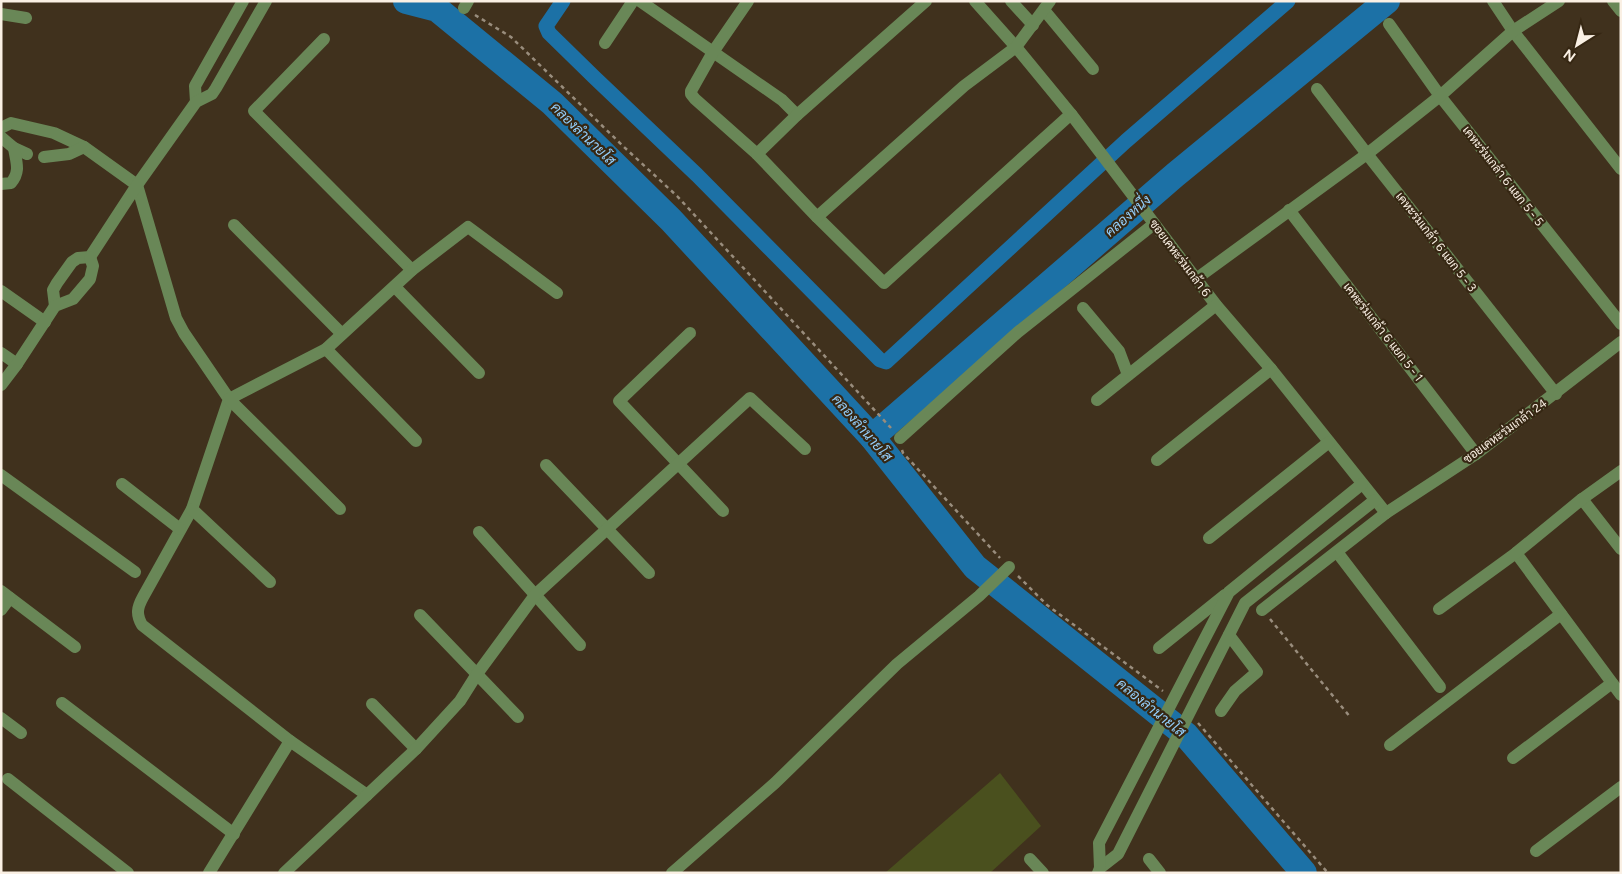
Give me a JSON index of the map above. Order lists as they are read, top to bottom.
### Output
{
  "streets": {
    "street": [
      "เคหะร่มเกล้า 6 แยก 5 - 5",
      "เคหะร่มเกล้า 6 แยก 5 - 3",
      "ซอยเคหะร่มเกล้า 6",
      "เคหะร่มเกล้า 6 แยก 5 - 1",
      "ซอยเคหะร่มเกล้า 24"
    ]
  },
  "crossings": [
    ["เคหะร่มเกล้า 6 แยก 5 - 3", "ซอยเคหะร่มเกล้า 24"],
    ["ซอยเคหะร่มเกล้า 6", "ซอยเคหะร่มเกล้า 24"],
    ["เคหะร่มเกล้า 6 แยก 5 - 1", "ซอยเคหะร่มเกล้า 24"]
  ],
  "water": ["คลองลำนายโส", "คลองหนึ่ง"],
  "north": "bottom left"
}
